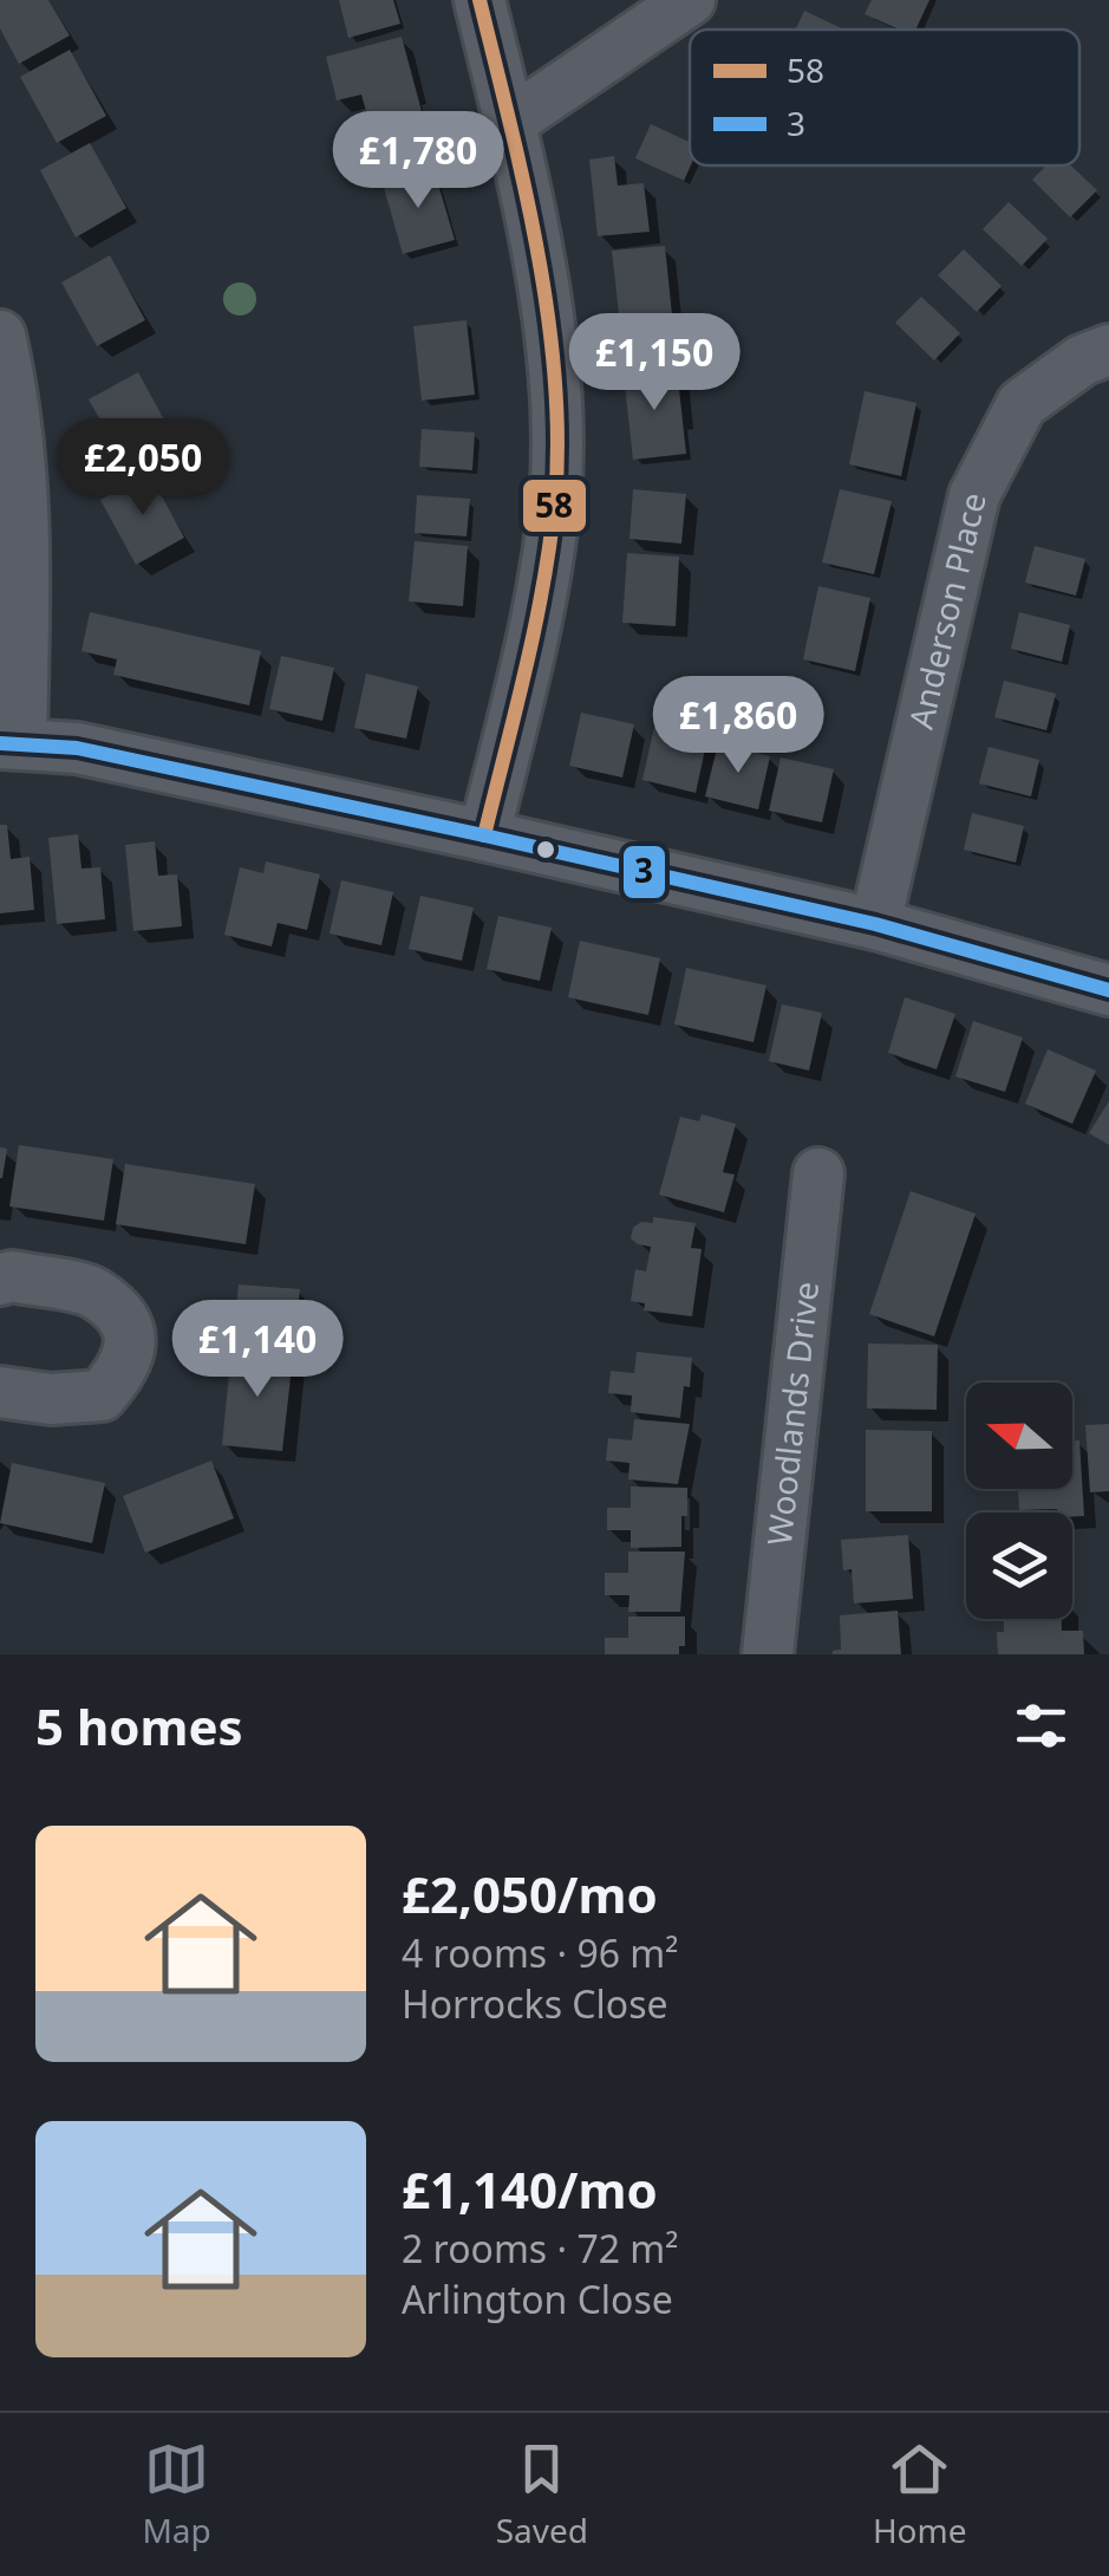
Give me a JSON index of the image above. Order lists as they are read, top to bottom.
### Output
{
  "streets": {
    "street": ["Anderson Place", "Woodlands Drive"]
  },
  "lines": ["transit line 58", "transit line 3"],
  "legend": ["58", "3"],
  "north": "left",
  "page": {
    "price": [
      "£1,780",
      "£1,150",
      "£2,050",
      "£1,860",
      "£1,140"
    ],
    "heading": "5 homes",
    "list": [
      {
        "name": "£2,050/mo",
        "note": "4 rooms · 96 m² · Horrocks Close"
      },
      {
        "name": "£1,140/mo",
        "note": "2 rooms · 72 m² · Arlington Close"
      }
    ],
    "tabs": ["Map", "Saved", "Home"]
  }
}
